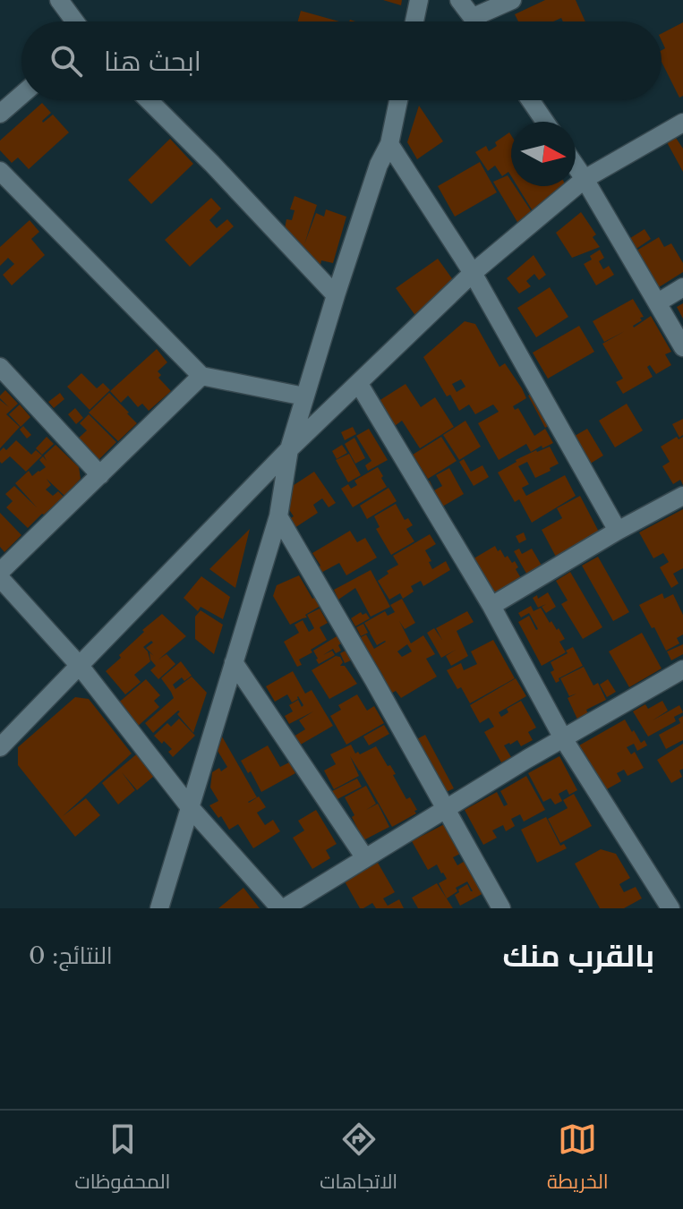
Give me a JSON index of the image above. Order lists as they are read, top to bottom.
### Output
{
  "north": "right",
  "page": {
    "search": "ابحث هنا",
    "heading": ["بالقرب منك", "النتائج: 0"],
    "nav": ["الخريطة", "الاتجاهات", "المحفوظات"]
  }
}
